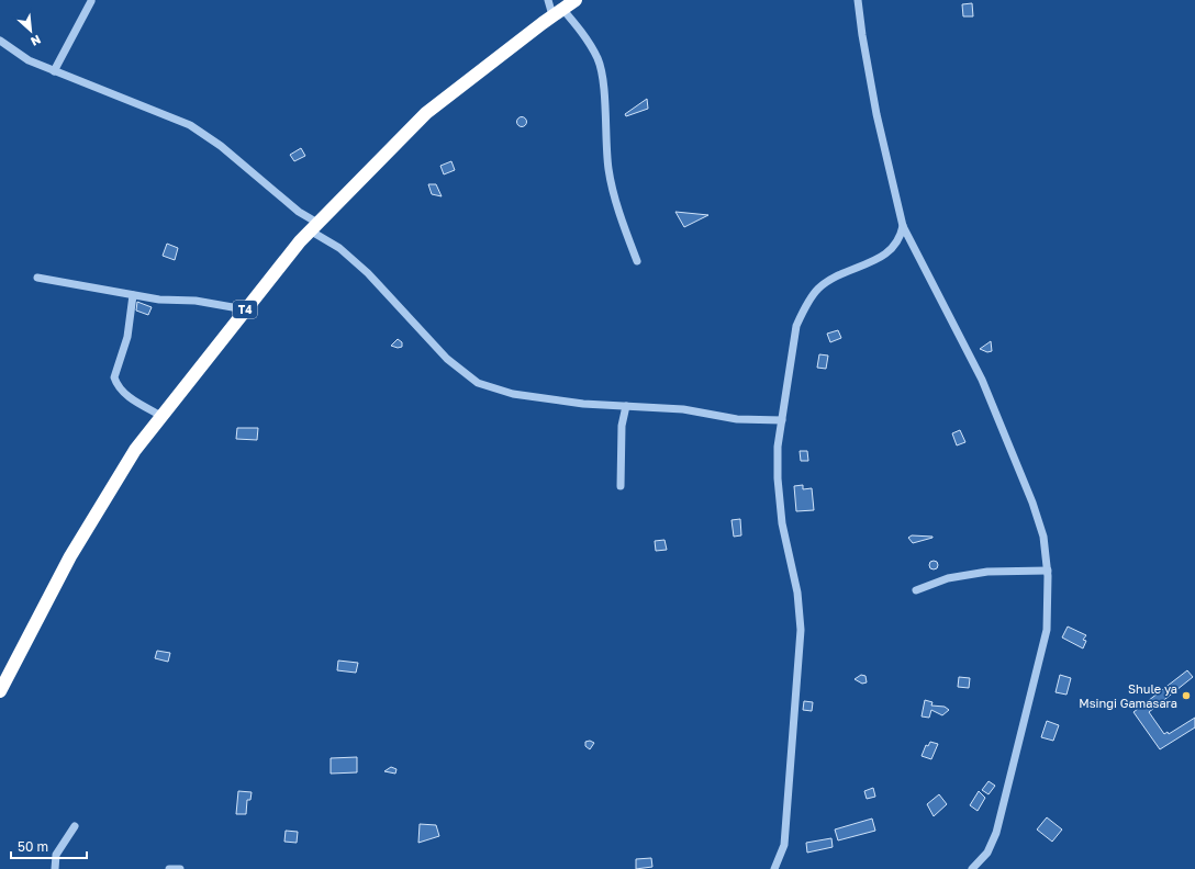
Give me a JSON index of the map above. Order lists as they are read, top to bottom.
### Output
{
  "streets": {
    "highway": ["T4"]
  },
  "places": ["Shule ya Msingi Gamasara"],
  "scale_bar": "50 m",
  "north": "bottom right"
}
